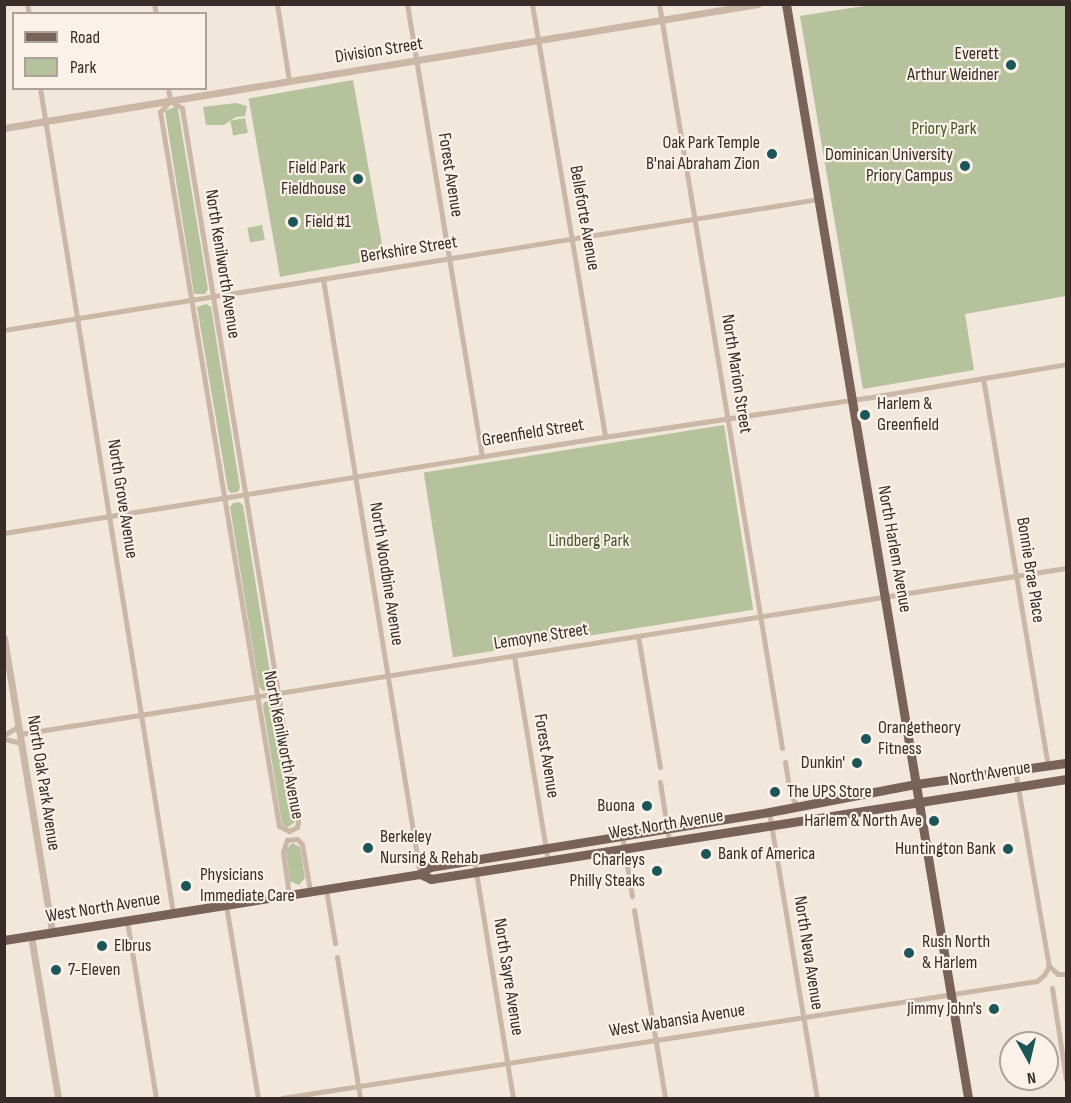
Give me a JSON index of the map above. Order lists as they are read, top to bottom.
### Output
{
  "streets": {
    "main road": ["North Harlem Avenue", "North Avenue", "West North Avenue"],
    "street": [
      "Division Street",
      "Forest Avenue",
      "Belleforte Avenue",
      "Berkshire Street",
      "North Kenilworth Avenue",
      "North Marion Street",
      "Greenfield Street",
      "North Grove Avenue",
      "Bonnie Brae Place",
      "North Woodbine Avenue",
      "Lemoyne Street",
      "North Oak Park Avenue",
      "North Neva Avenue",
      "North Sayre Avenue",
      "West Wabansia Avenue"
    ]
  },
  "crossings": [
    ["Division Street", "Forest Avenue"],
    ["Division Street", "Belleforte Avenue"],
    ["Division Street", "North Kenilworth Avenue"],
    ["Division Street", "North Marion Street"],
    ["Division Street", "North Grove Avenue"],
    ["Forest Avenue", "Berkshire Street"],
    ["Forest Avenue", "Greenfield Street"],
    ["Forest Avenue", "Lemoyne Street"],
    ["Forest Avenue", "West North Avenue"],
    ["Belleforte Avenue", "Berkshire Street"],
    ["Belleforte Avenue", "Greenfield Street"],
    ["Berkshire Street", "North Kenilworth Avenue"],
    ["Berkshire Street", "North Marion Street"],
    ["Berkshire Street", "North Grove Avenue"],
    ["Berkshire Street", "North Harlem Avenue"],
    ["Berkshire Street", "North Woodbine Avenue"],
    ["North Kenilworth Avenue", "Greenfield Street"],
    ["North Kenilworth Avenue", "Lemoyne Street"],
    ["North Kenilworth Avenue", "West North Avenue"],
    ["North Marion Street", "Greenfield Street"],
    ["North Marion Street", "Lemoyne Street"],
    ["Greenfield Street", "North Grove Avenue"],
    ["Greenfield Street", "North Harlem Avenue"],
    ["Greenfield Street", "Bonnie Brae Place"],
    ["Greenfield Street", "North Woodbine Avenue"],
    ["North Grove Avenue", "Lemoyne Street"],
    ["North Grove Avenue", "West North Avenue"],
    ["North Harlem Avenue", "Lemoyne Street"],
    ["North Harlem Avenue", "North Avenue"],
    ["North Harlem Avenue", "West North Avenue"],
    ["North Harlem Avenue", "West Wabansia Avenue"],
    ["Bonnie Brae Place", "Lemoyne Street"],
    ["Bonnie Brae Place", "North Avenue"],
    ["North Woodbine Avenue", "Lemoyne Street"],
    ["North Woodbine Avenue", "West North Avenue"],
    ["Lemoyne Street", "North Oak Park Avenue"],
    ["North Avenue", "West North Avenue"],
    ["North Oak Park Avenue", "West North Avenue"],
    ["West North Avenue", "North Neva Avenue"],
    ["West North Avenue", "North Sayre Avenue"],
    ["North Neva Avenue", "West Wabansia Avenue"],
    ["North Sayre Avenue", "West Wabansia Avenue"]
  ],
  "parks": ["Priory Park", "Lindberg Park"],
  "places": [
    "Everett Arthur Weidner",
    "Oak Park Temple B'nai Abraham Zion",
    "Dominican University Priory Campus",
    "Field Park Fieldhouse",
    "Field #1",
    "Harlem & Greenfield",
    "Orangetheory Fitness",
    "Dunkin'",
    "The UPS Store",
    "Buona",
    "Harlem & North Ave",
    "Berkeley Nursing & Rehab",
    "Huntington Bank",
    "Bank of America",
    "Charleys Philly Steaks",
    "Physicians Immediate Care",
    "Elbrus",
    "Rush North & Harlem",
    "7-Eleven",
    "Jimmy John's"
  ],
  "legend": ["Road", "Park"],
  "north": "bottom"
}
